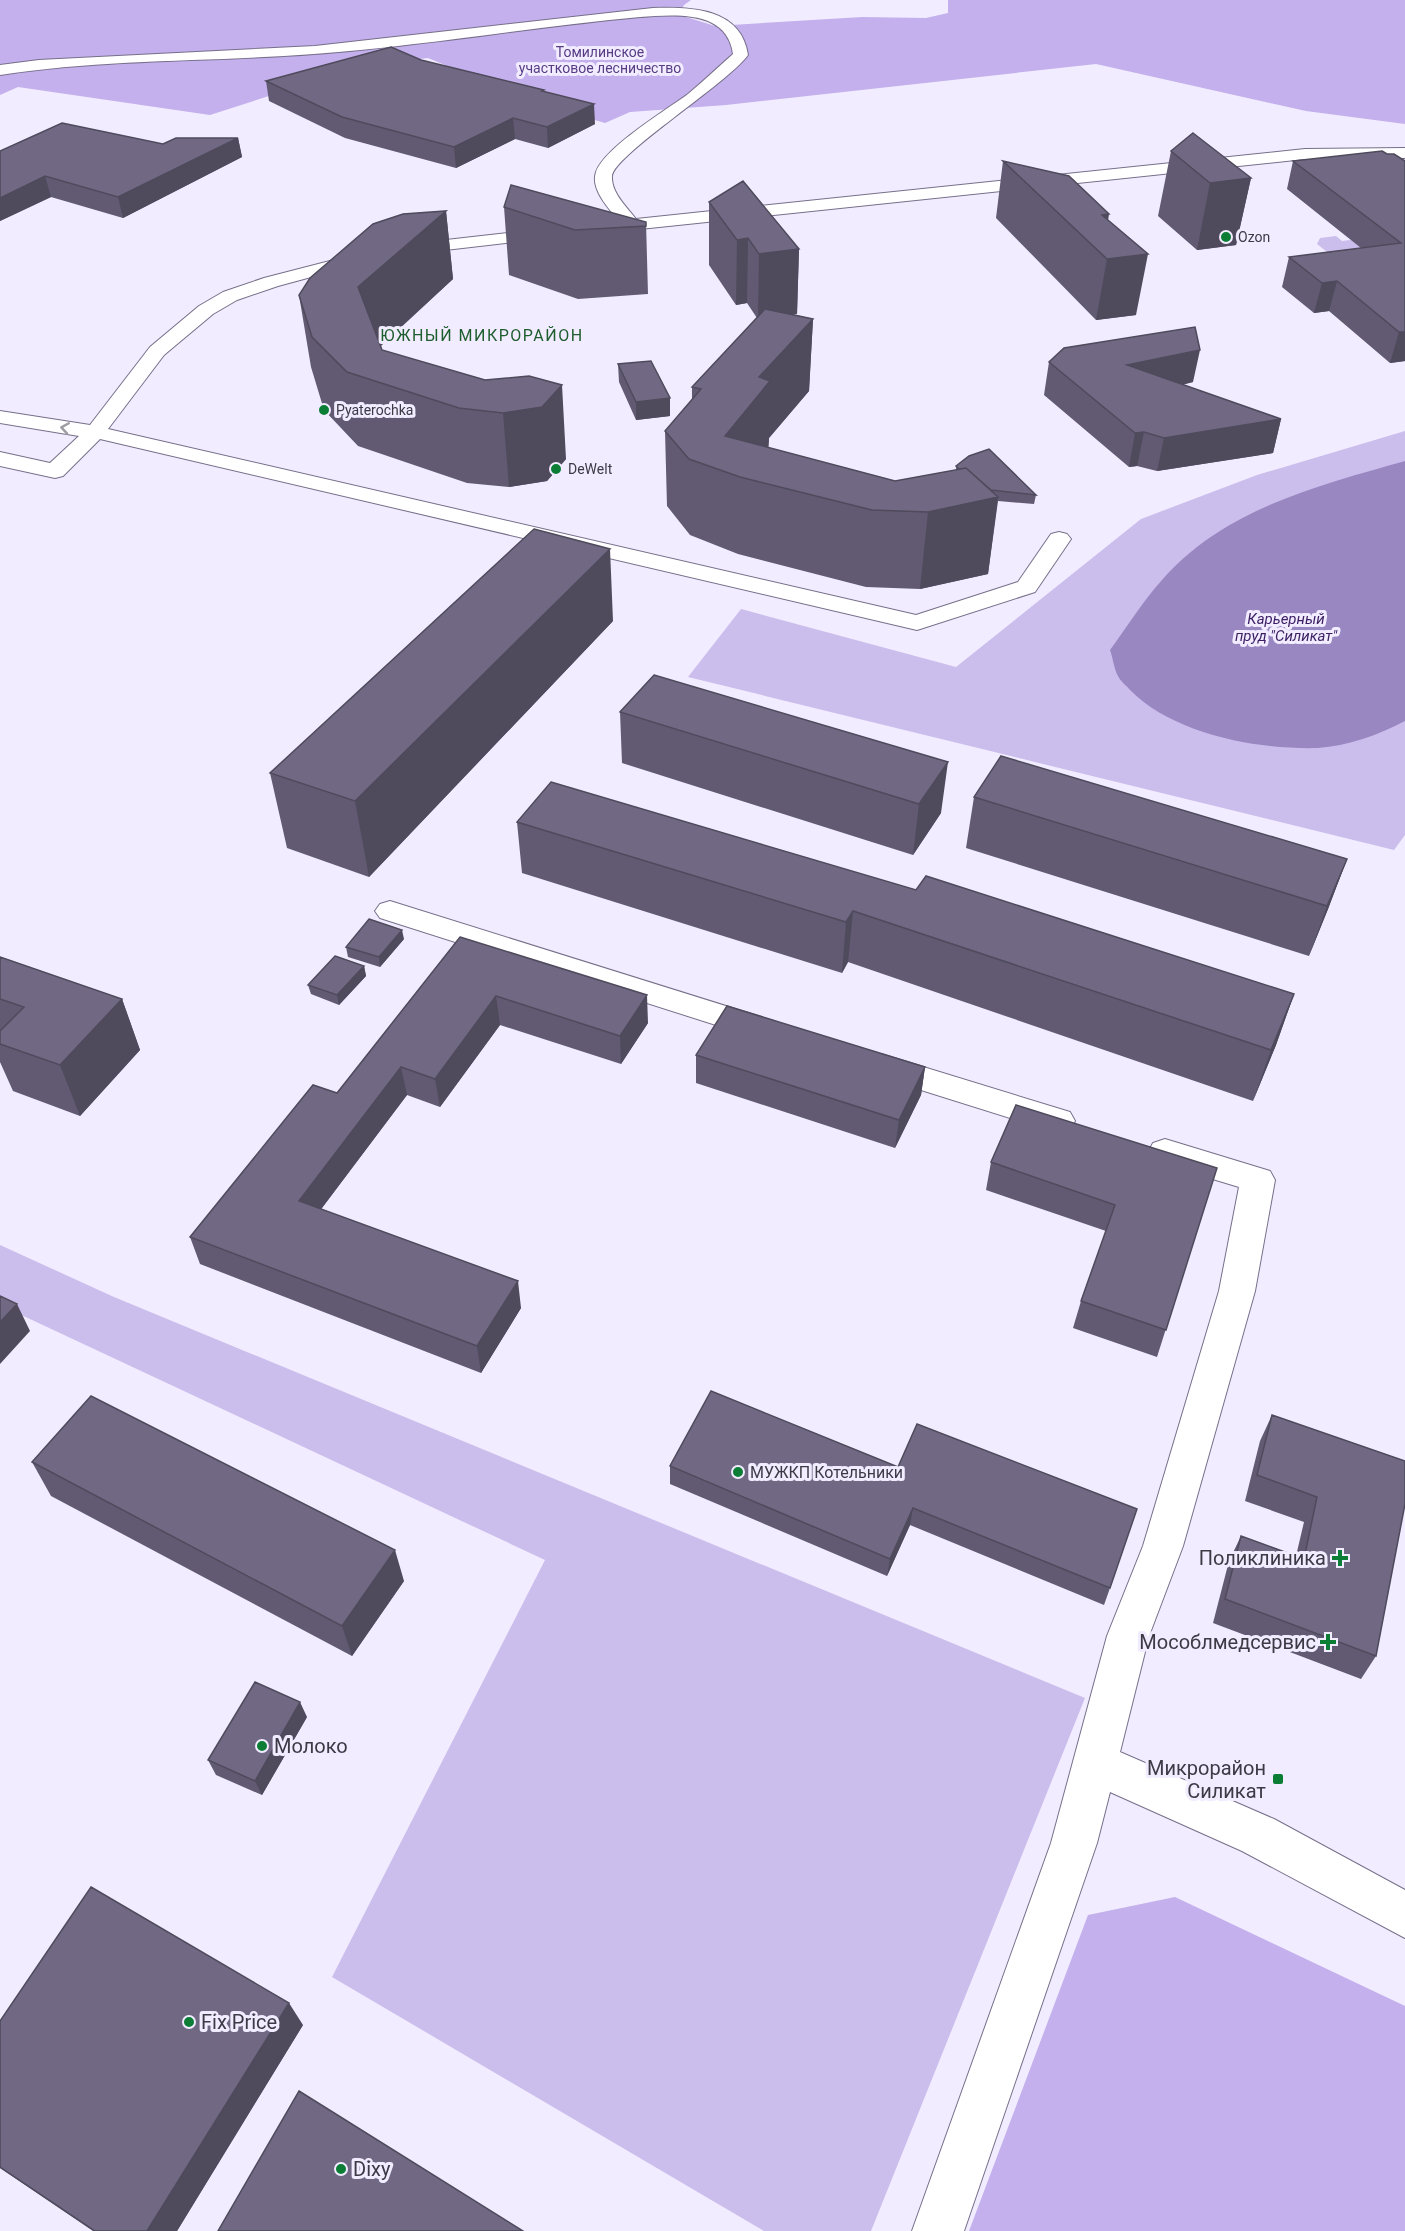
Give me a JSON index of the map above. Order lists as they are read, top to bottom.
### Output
{
  "districts": ["ЮЖНЫЙ МИКРОРАЙОН"],
  "water": ["Карьерный пруд \"Силикат\""],
  "parks": ["Томилинское участковое лесничество"],
  "places": {
    "other": [
      "Ozon",
      "Pyaterochka",
      "DeWelt",
      "МУЖКП Котельники",
      "Молоко",
      "Fix Price",
      "Dixy"
    ],
    "health": ["Поликлиника", "Мособлмедсервис"],
    "transit": ["Микрорайон Силикат"]
  }
}
